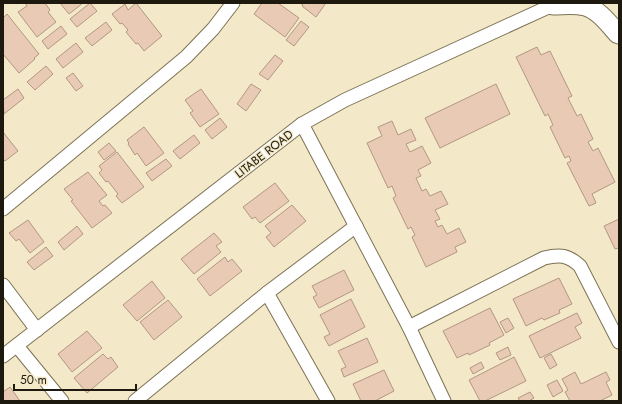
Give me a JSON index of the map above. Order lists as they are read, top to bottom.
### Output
{
  "streets": {
    "street": ["LITABE ROAD"]
  },
  "scale_bar": "50 m"
}
